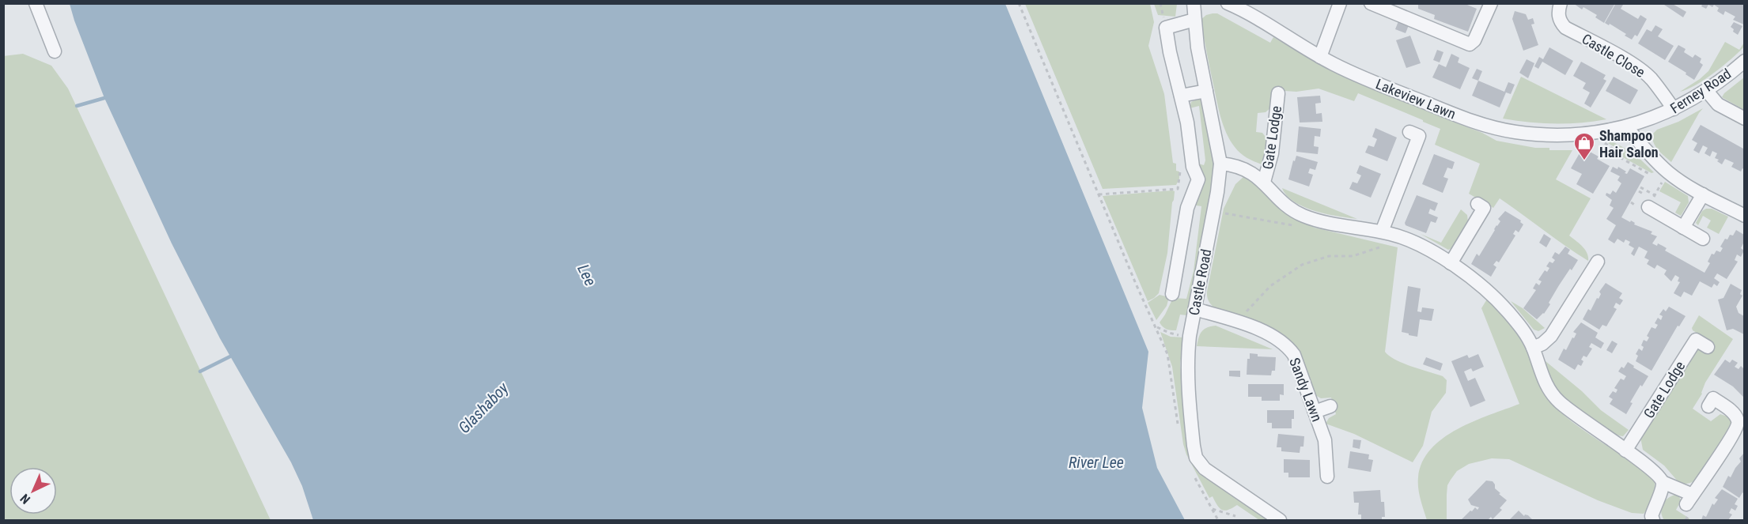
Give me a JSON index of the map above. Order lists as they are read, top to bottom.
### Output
{
  "streets": {
    "street": [
      "Castle Close",
      "Ferney Road",
      "Lakeview Lawn",
      "Gate Lodge",
      "Castle Road",
      "Sandy Lawn"
    ]
  },
  "crossings": [
    ["Castle Close", "Ferney Road"],
    ["Ferney Road", "Lakeview Lawn"],
    ["Gate Lodge", "Castle Road"],
    ["Castle Road", "Sandy Lawn"]
  ],
  "water": ["Lee", "Glashaboy", "River Lee"],
  "places": {
    "shop": ["Shampoo Hair Salon"]
  },
  "north": "bottom left"
}
